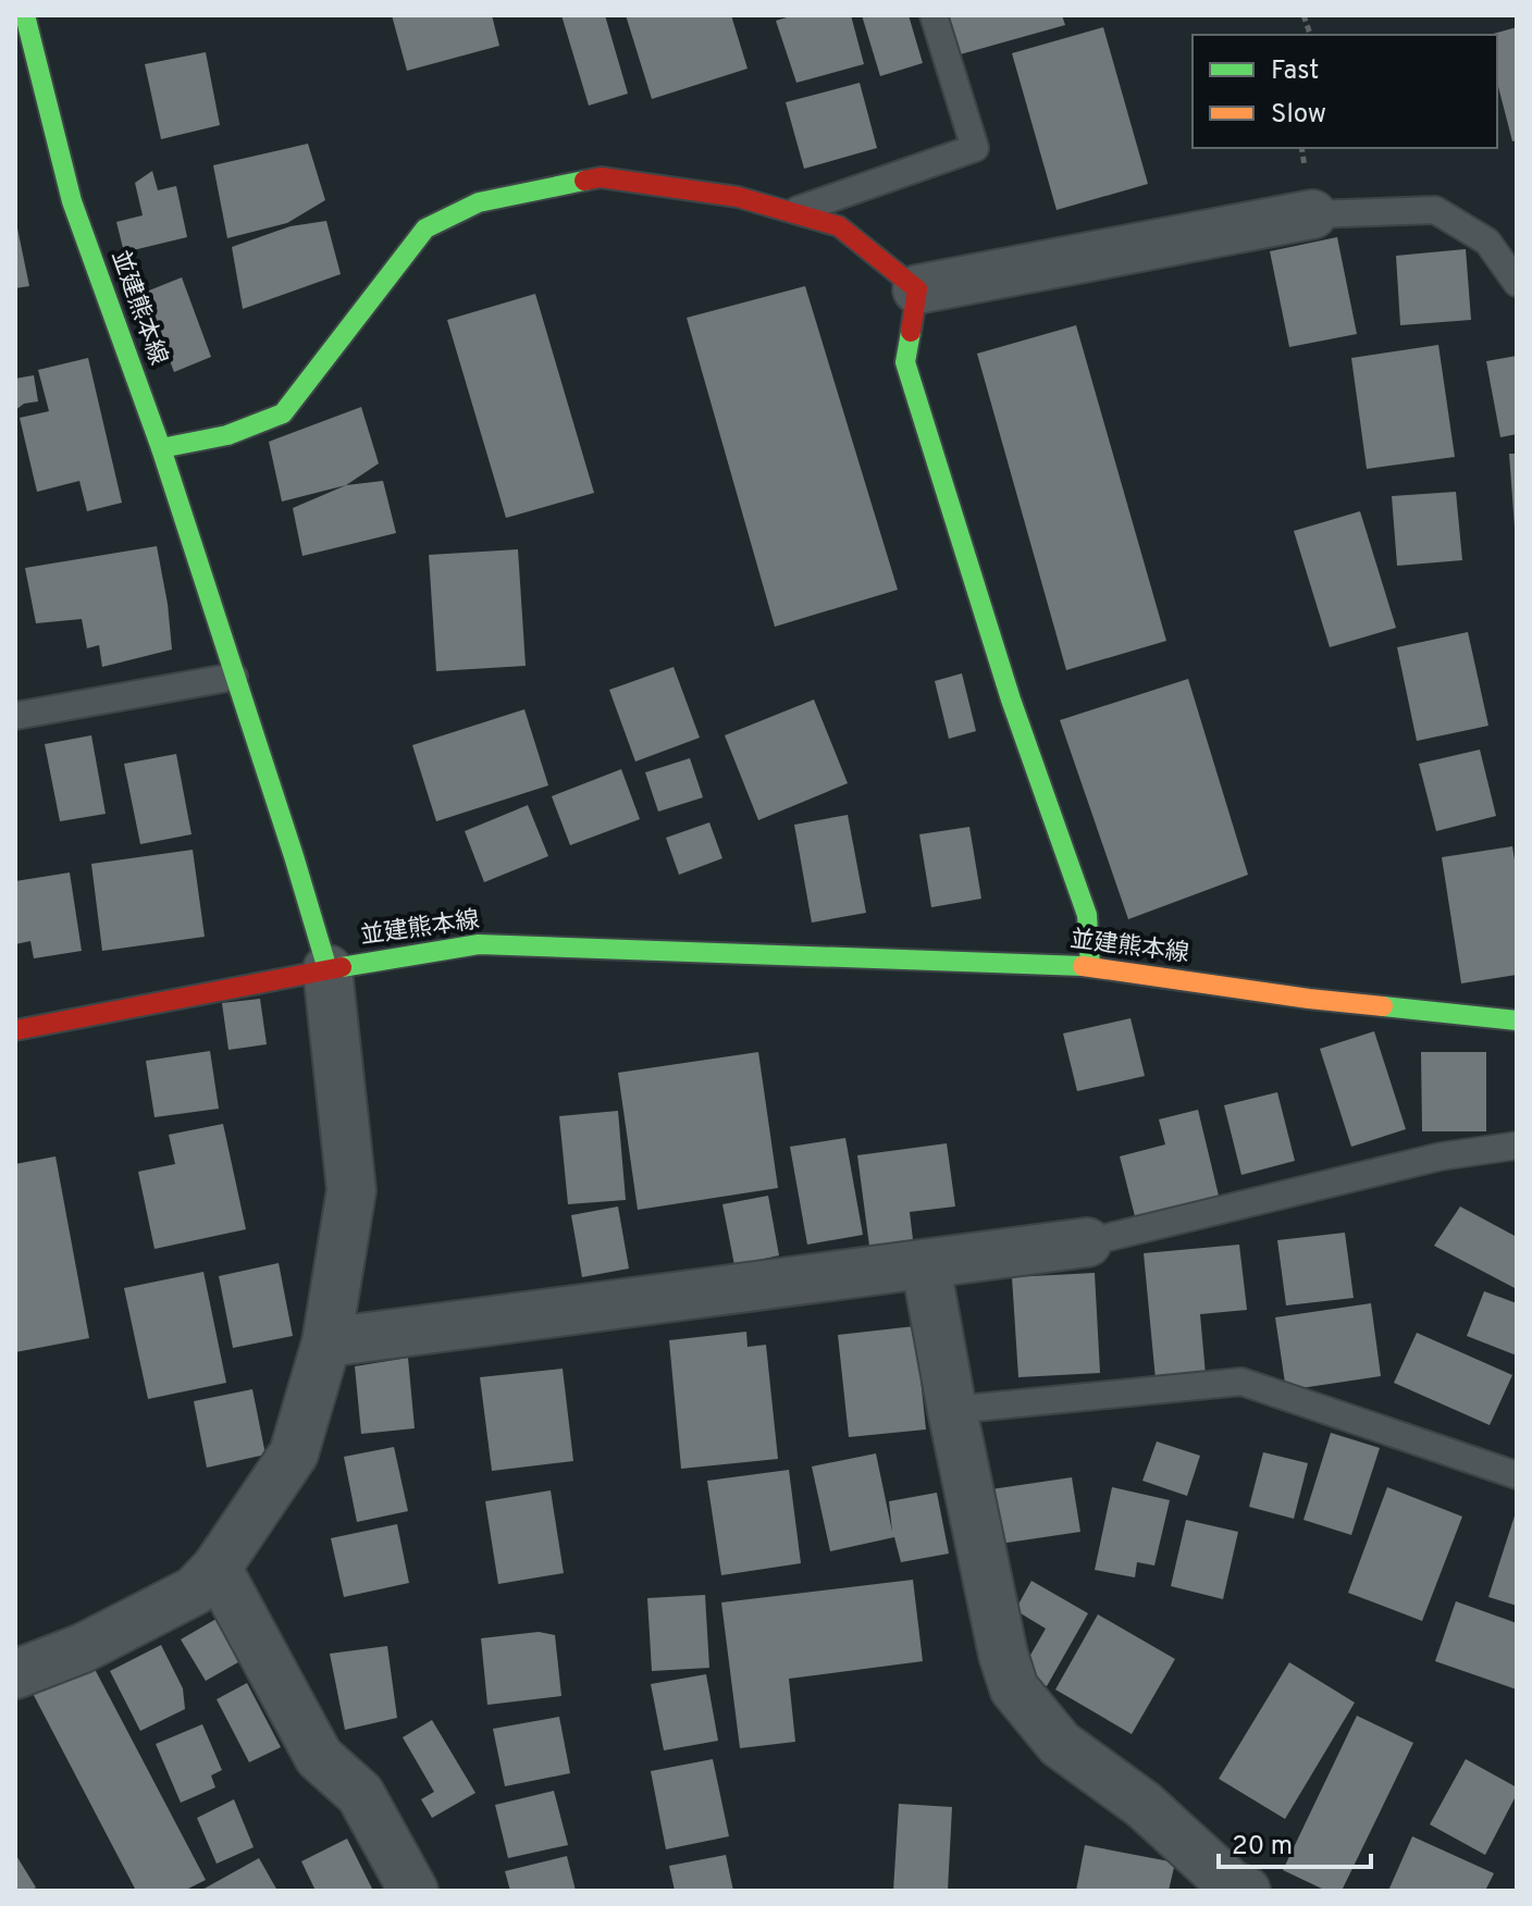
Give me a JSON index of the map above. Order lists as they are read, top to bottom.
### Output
{
  "streets": {
    "main road": ["並建熊本線"]
  },
  "legend": ["Fast", "Slow"],
  "scale_bar": "20 m"
}
